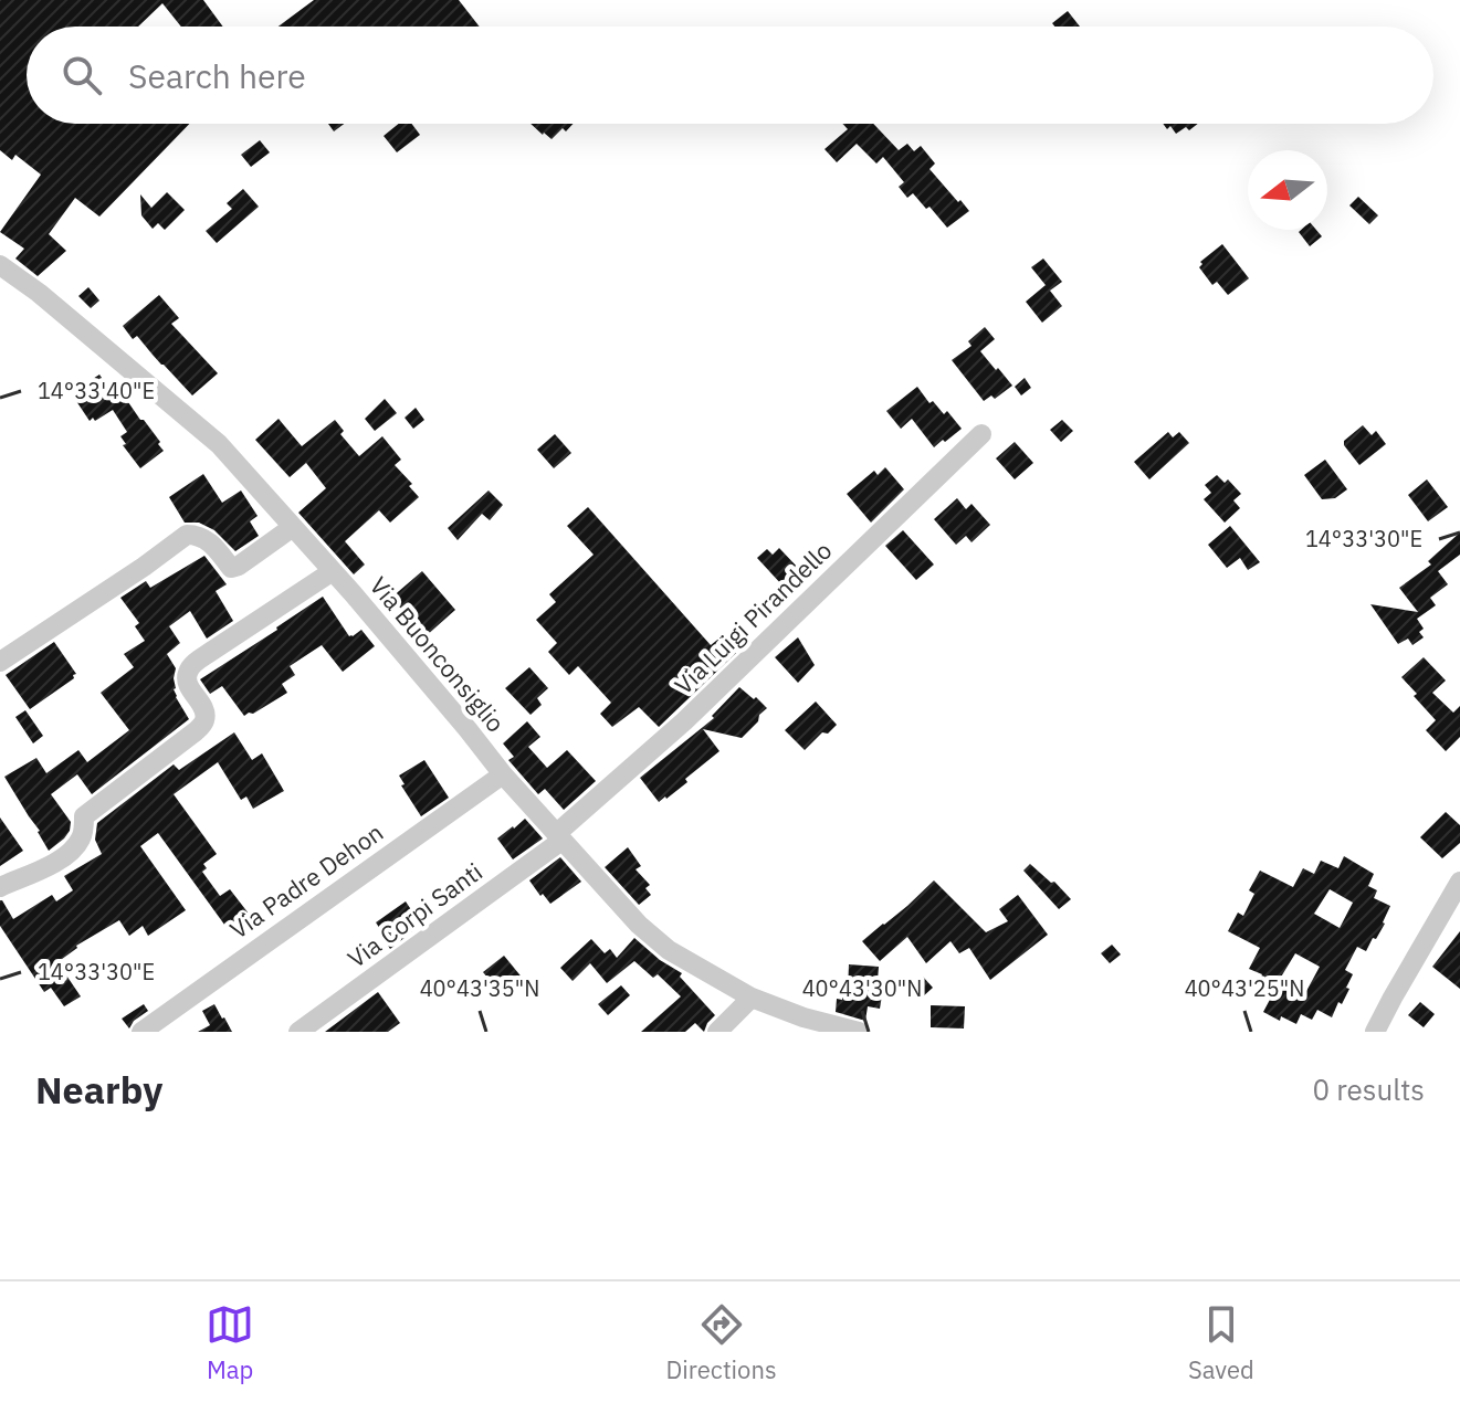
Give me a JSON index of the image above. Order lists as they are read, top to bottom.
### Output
{
  "streets": {
    "street": [
      "Via Luigi Pirandello",
      "Via Buonconsiglio",
      "Via Padre Dehon",
      "Via Corpi Santi"
    ]
  },
  "crossings": [
    ["Via Luigi Pirandello", "Via Buonconsiglio"],
    ["Via Luigi Pirandello", "Via Corpi Santi"],
    ["Via Buonconsiglio", "Via Padre Dehon"],
    ["Via Buonconsiglio", "Via Corpi Santi"]
  ],
  "north": "left",
  "page": {
    "search": "Search here",
    "heading": ["Nearby", "0 results"],
    "nav": ["Map", "Directions", "Saved"]
  },
  "coordinates": [
    "14°33'40\"E",
    "14°33'30\"E",
    "40°43'35\"N",
    "40°43'30\"N",
    "40°43'25\"N"
  ]
}
